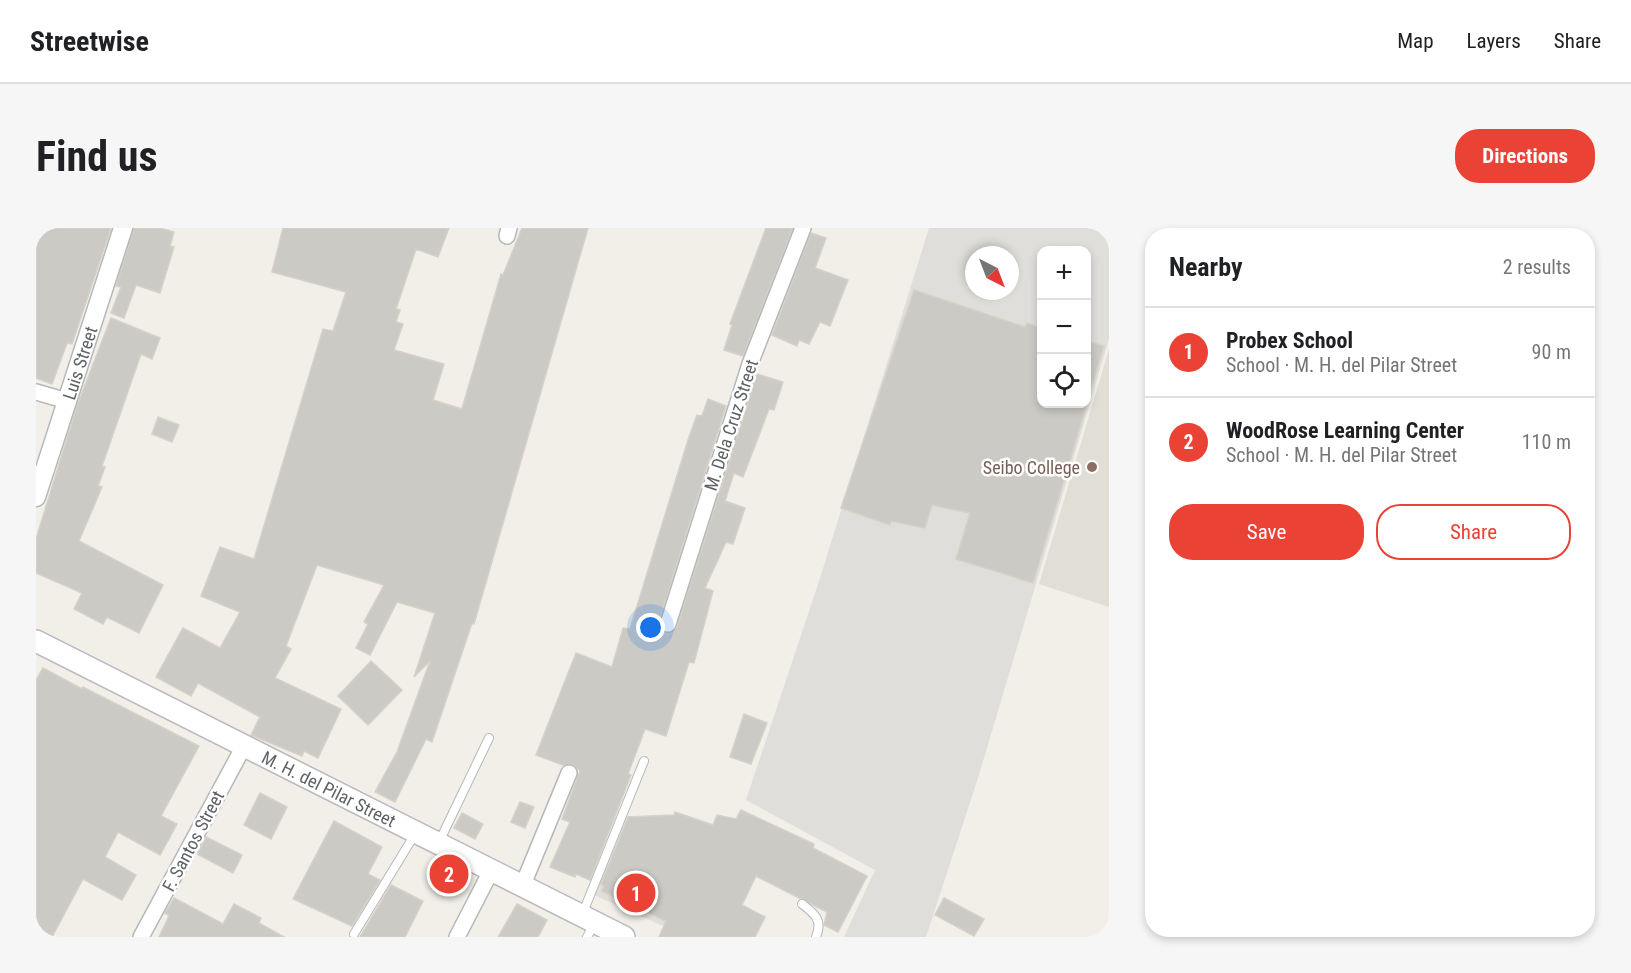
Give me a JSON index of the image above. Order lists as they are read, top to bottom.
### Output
{
  "streets": {
    "main road": ["M. H. del Pilar Street"],
    "street": ["Luis Street", "M. Dela Cruz Street", "F. Santos Street"]
  },
  "crossings": [
    ["M. H. del Pilar Street", "F. Santos Street"]
  ],
  "places": ["Seibo College"],
  "north": "bottom right",
  "page": {
    "header": "Streetwise",
    "nav": ["Map", "Layers", "Share"],
    "buttons": [
      "Directions",
      ["Save", "Share"]
    ],
    "title": "Find us",
    "heading": ["Nearby", "2 results"],
    "map_buttons": ["+", "−"],
    "list": [
      {
        "mark": "1",
        "name": "Probex School",
        "note": "School · M. H. del Pilar Street",
        "value": "90 m"
      },
      {
        "mark": "2",
        "name": "WoodRose Learning Center",
        "note": "School · M. H. del Pilar Street",
        "value": "110 m"
      }
    ],
    "pins": ["2", "1"]
  }
}
